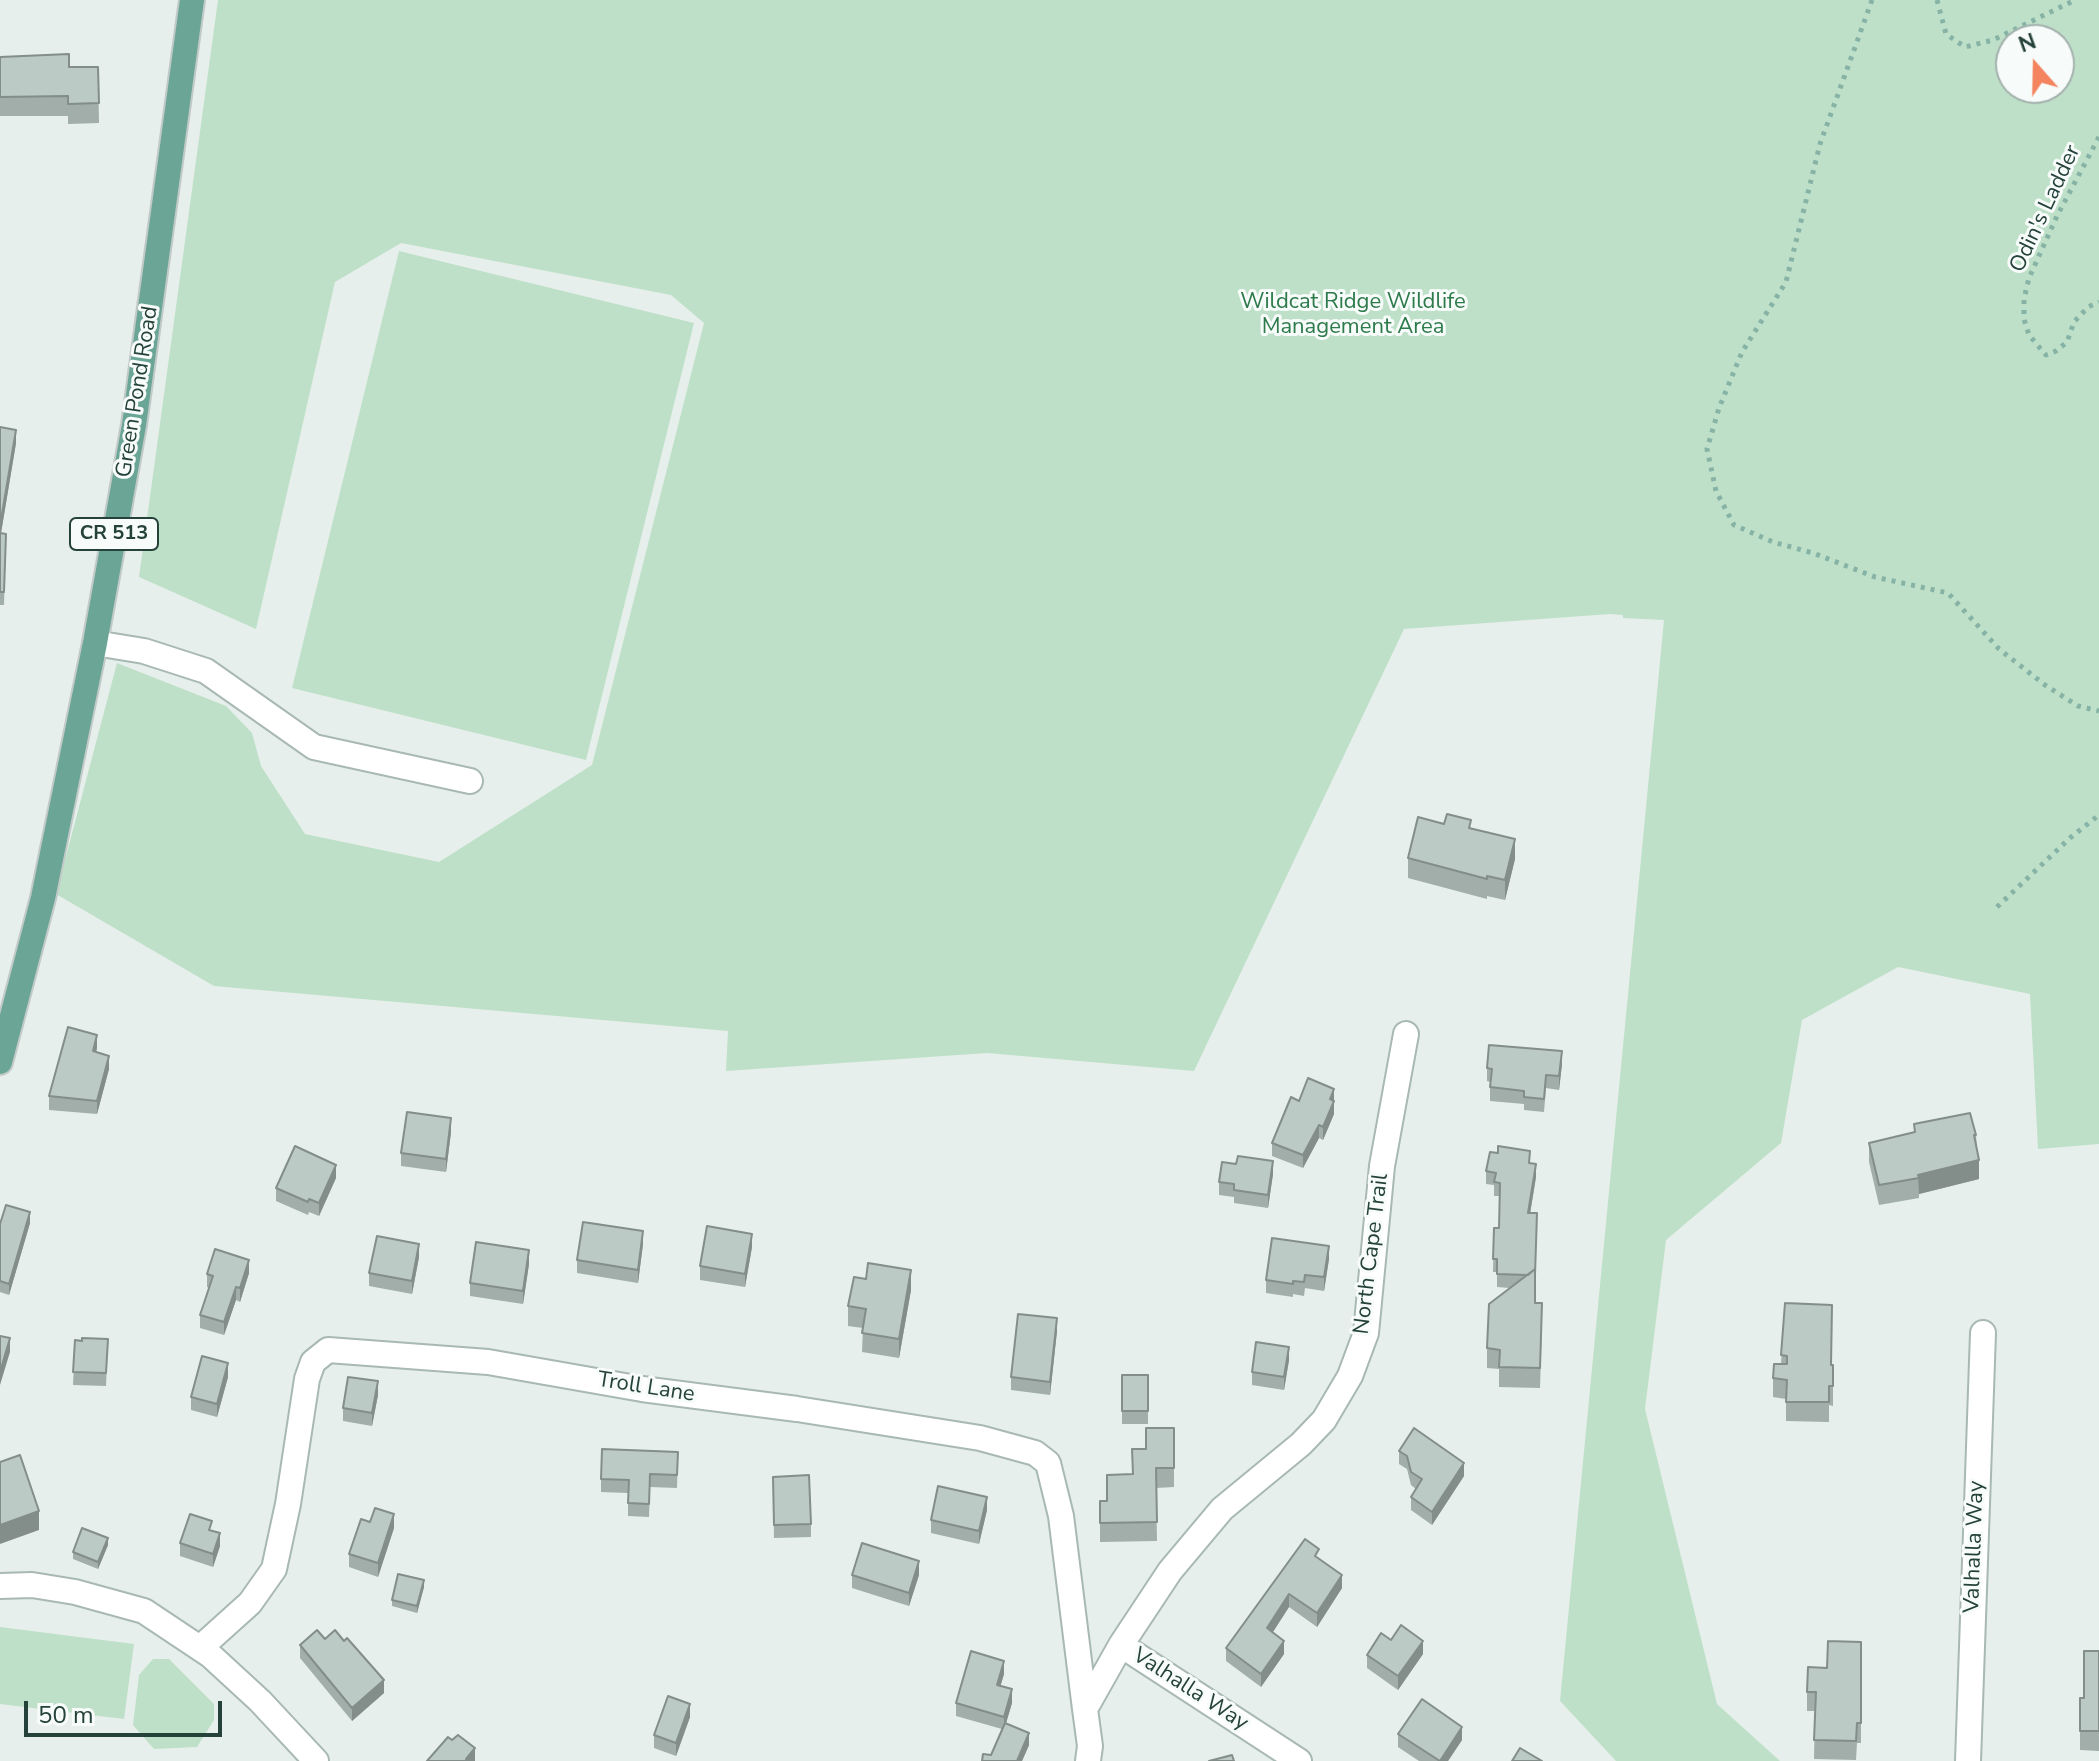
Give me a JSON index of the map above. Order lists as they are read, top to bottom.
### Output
{
  "streets": {
    "main road": ["Green Pond Road", "CR 513"],
    "street": ["North Cape Trail", "Troll Lane", "Valhalla Way"],
    "path": ["Odin's Ladder"]
  },
  "crossings": [
    ["North Cape Trail", "Troll Lane"],
    ["North Cape Trail", "Valhalla Way"]
  ],
  "parks": ["Wildcat Ridge Wildlife Management Area"],
  "scale_bar": "50 m",
  "north": "top"
}
